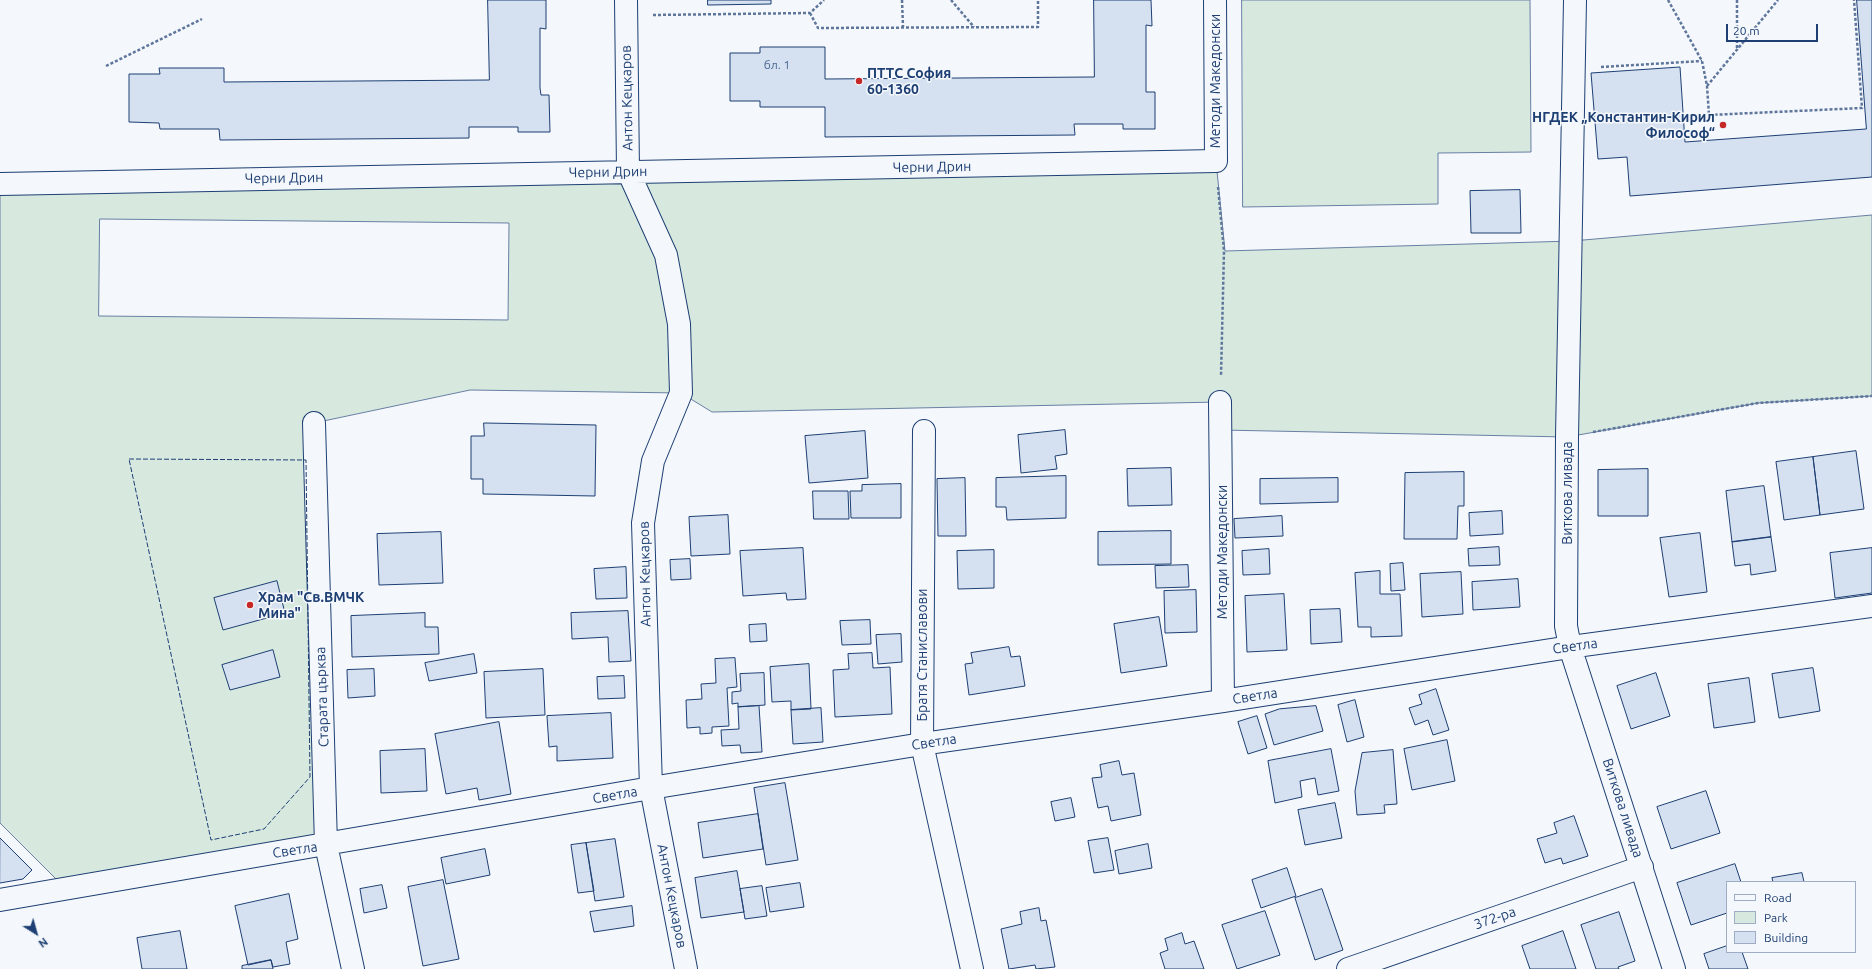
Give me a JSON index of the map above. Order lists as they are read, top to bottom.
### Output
{
  "streets": {
    "street": [
      "Методи Македонски",
      "Антон Кецкаров",
      "Черни Дрин",
      "Виткова ливада",
      "Светла",
      "Братя Станиславови",
      "Старата църква",
      "372-ра"
    ]
  },
  "crossings": [
    ["Методи Македонски", "Черни Дрин"],
    ["Методи Македонски", "Светла"],
    ["Антон Кецкаров", "Черни Дрин"],
    ["Антон Кецкаров", "Светла"],
    ["Виткова ливада", "Светла"],
    ["Виткова ливада", "372-ра"],
    ["Светла", "Братя Станиславови"],
    ["Светла", "Старата църква"]
  ],
  "places": ["ПТТС София 60-1360", "НГДЕК „Константин-Кирил Философ“", "Храм \"Св.ВМЧК Мина\""],
  "house_numbers": ["бл. 1"],
  "legend": ["Road", "Park", "Building"],
  "scale_bar": "20 m",
  "north": "bottom right"
}
